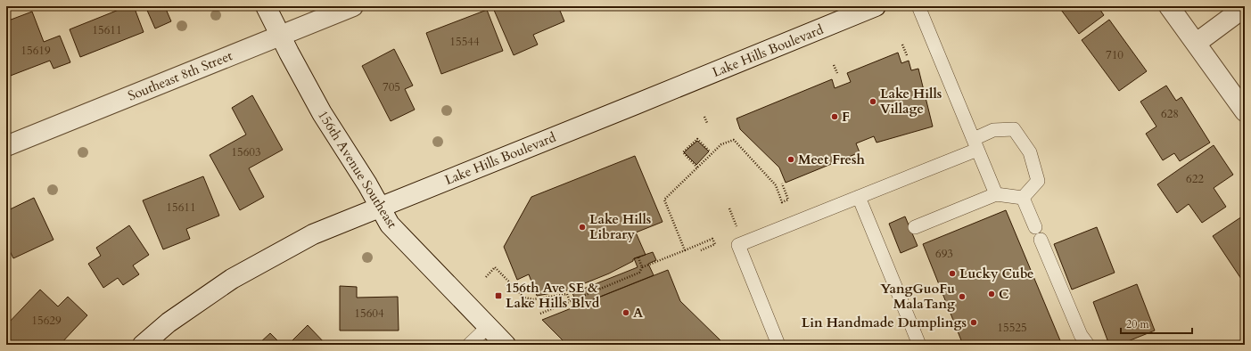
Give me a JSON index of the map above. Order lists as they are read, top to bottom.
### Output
{
  "streets": {
    "street": ["Lake Hills Boulevard", "Southeast 8th Street", "156th Avenue Southeast"]
  },
  "crossings": [
    ["Lake Hills Boulevard", "156th Avenue Southeast"],
    ["Southeast 8th Street", "156th Avenue Southeast"]
  ],
  "places": {
    "other": [
      "Lake Hills Village",
      "F",
      "Meet Fresh",
      "Lake Hills Library",
      "Lucky Cube",
      "C",
      "YangGuoFu MalaTang",
      "A",
      "Lin Handmade Dumplings"
    ],
    "transit": ["156th Ave SE & Lake Hills Blvd"]
  },
  "house_numbers": [
    "15611",
    "15544",
    "15619",
    "710",
    "705",
    "628",
    "15603",
    "622",
    "15611",
    "693",
    "15604",
    "15629",
    "15525"
  ],
  "scale_bar": "20 m"
}
